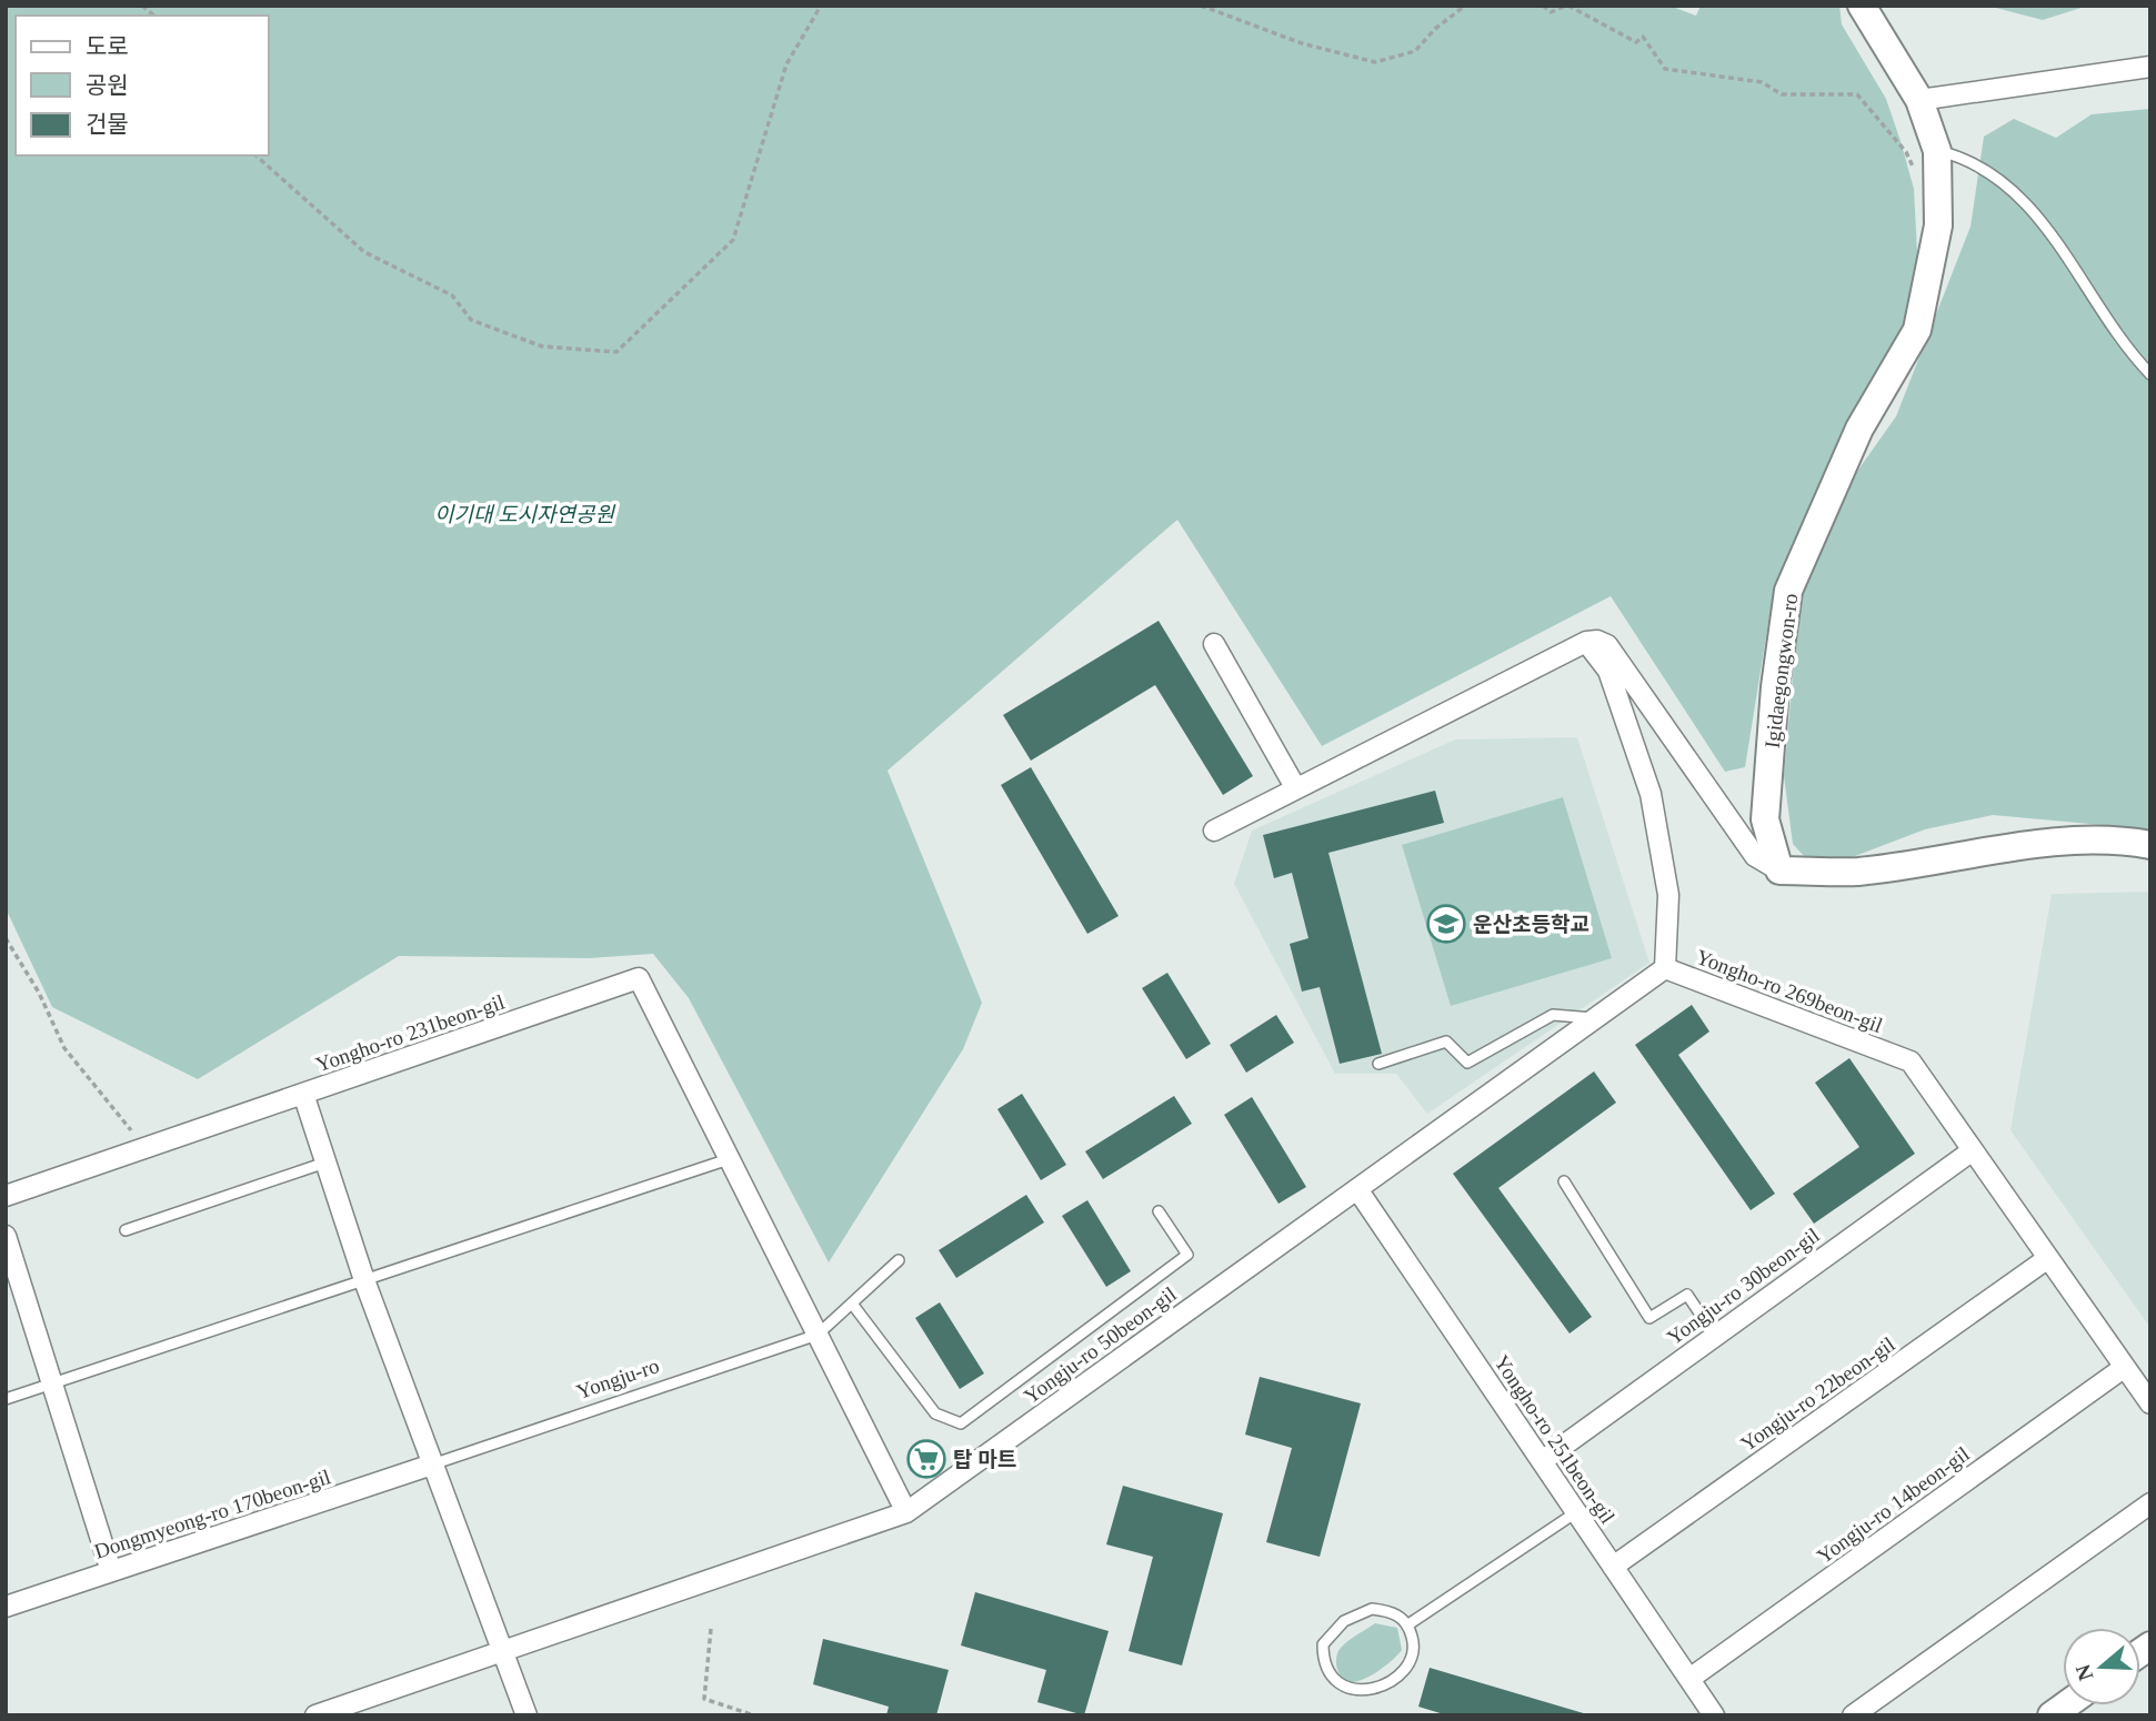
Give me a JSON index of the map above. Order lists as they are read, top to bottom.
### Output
{
  "streets": {
    "street": [
      "Igidaegongwon-ro",
      "Yongho-ro 269beon-gil",
      "Yongho-ro 231beon-gil",
      "Yongju-ro 30beon-gil",
      "Yongju-ro 50beon-gil",
      "Yongju-ro 22beon-gil",
      "Yongho-ro 251beon-gil",
      "Yongju-ro 14beon-gil",
      "Dongmyeong-ro 170beon-gil"
    ],
    "lane": ["Yongju-ro"]
  },
  "crossings": [
    ["Yongho-ro 269beon-gil", "Yongju-ro 30beon-gil"],
    ["Yongho-ro 269beon-gil", "Yongju-ro 50beon-gil"],
    ["Yongho-ro 269beon-gil", "Yongju-ro 22beon-gil"],
    ["Yongho-ro 269beon-gil", "Yongju-ro 14beon-gil"],
    ["Yongho-ro 231beon-gil", "Yongju-ro 50beon-gil"],
    ["Yongho-ro 231beon-gil", "Yongju-ro"],
    ["Yongju-ro 30beon-gil", "Yongho-ro 251beon-gil"],
    ["Yongju-ro 50beon-gil", "Yongho-ro 251beon-gil"],
    ["Yongju-ro", "Dongmyeong-ro 170beon-gil"],
    ["Yongju-ro 22beon-gil", "Yongho-ro 251beon-gil"],
    ["Yongho-ro 251beon-gil", "Yongju-ro 14beon-gil"]
  ],
  "parks": ["이기대 도시자연공원"],
  "places": {
    "school or university": ["운산초등학교"],
    "supermarket": ["탑 마트"]
  },
  "legend": ["도로", "공원", "건물"],
  "north": "left"
}
